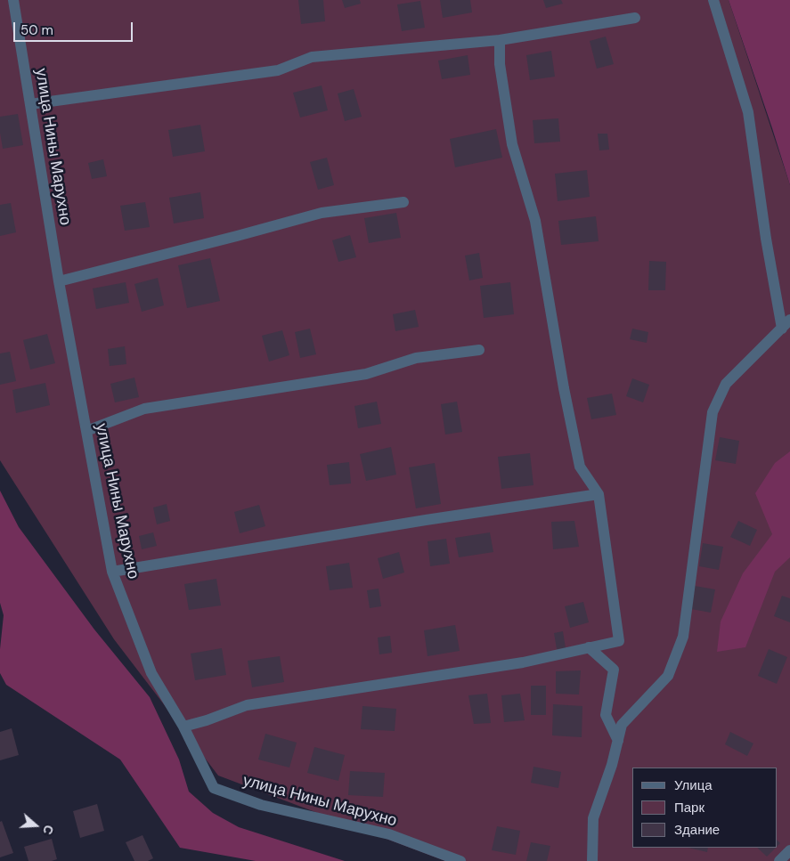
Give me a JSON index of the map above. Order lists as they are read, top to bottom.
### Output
{
  "streets": {
    "street": ["улица Нины Марухно"]
  },
  "legend": ["Улица", "Парк", "Здание"],
  "scale_bar": "50 m",
  "north": "right"
}
